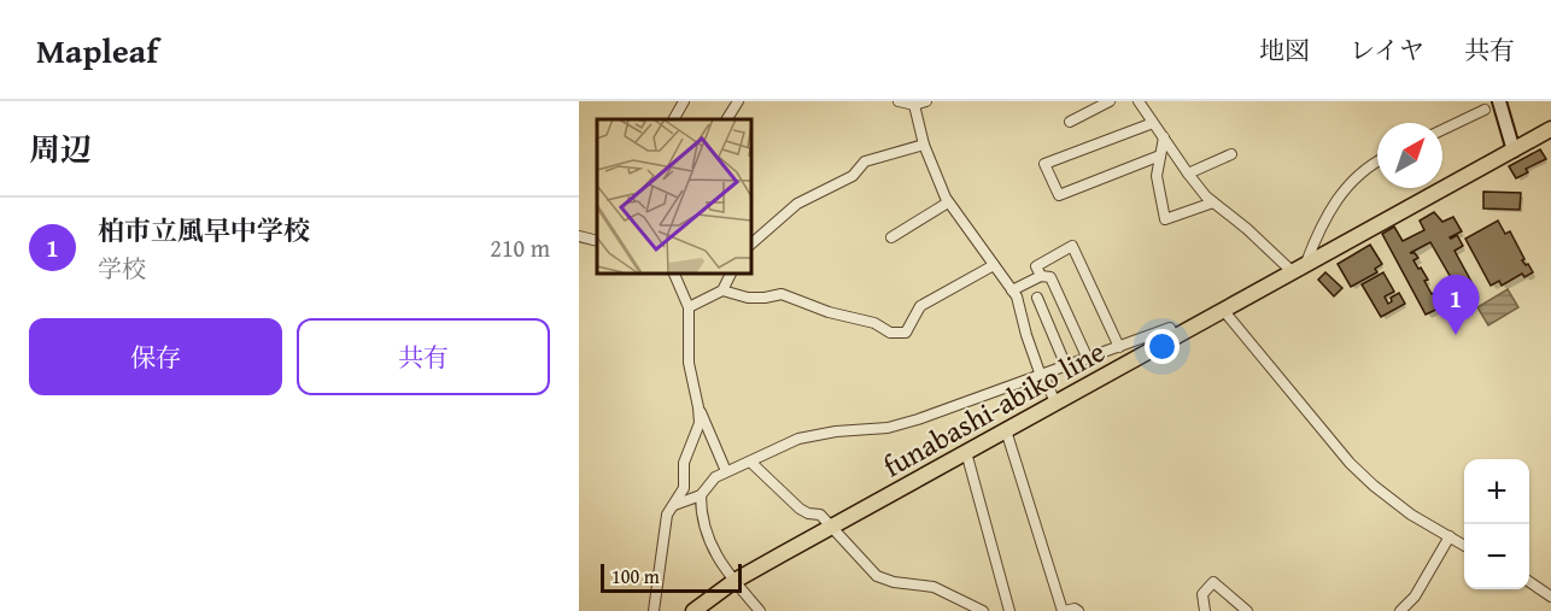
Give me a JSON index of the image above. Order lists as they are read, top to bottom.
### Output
{
  "streets": {
    "main road": ["funabashi-abiko line"]
  },
  "scale_bar": "100 m",
  "north": "top right",
  "page": {
    "header": "Mapleaf",
    "nav": ["地図", "レイヤ", "共有"],
    "heading": "周辺",
    "list": [
      {
        "mark": "1",
        "name": "柏市立風早中学校",
        "note": "学校",
        "value": "210 m"
      }
    ],
    "pins": "1",
    "buttons": ["保存", "共有"],
    "map_buttons": ["+", "−"],
    "scale": "100 m"
  }
}
